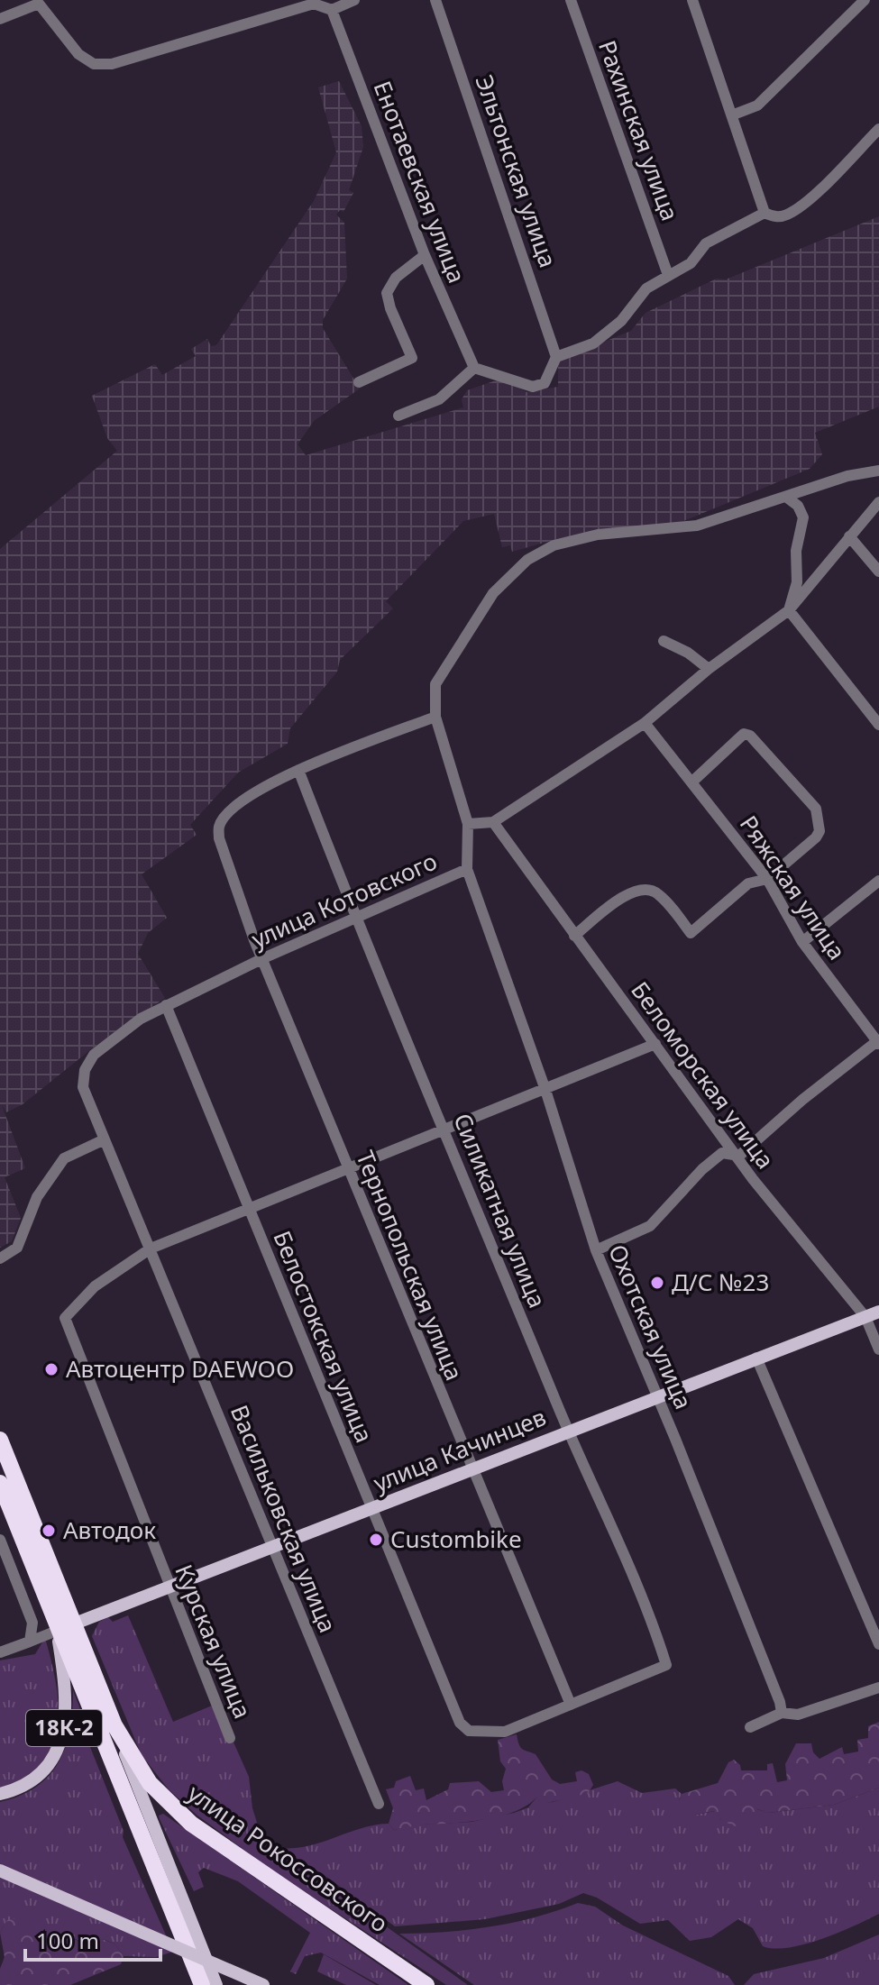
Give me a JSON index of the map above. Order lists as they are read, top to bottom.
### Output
{
  "streets": {
    "highway": ["улица Рокоссовского"],
    "main road": ["улица Качинцев", "18К-2"],
    "street": [
      "Рахинская улица",
      "Эльтонская улица",
      "Енотаевская улица",
      "Ряжская улица",
      "улица Котовского",
      "Беломорская улица",
      "Силикатная улица",
      "Тернопольская улица",
      "Охотская улица",
      "Белостокская улица",
      "Васильковская улица",
      "Курская улица"
    ]
  },
  "crossings": [
    ["улица Котовского", "Силикатная улица"],
    ["улица Котовского", "Тернопольская улица"],
    ["улица Котовского", "Охотская улица"],
    ["улица Котовского", "Белостокская улица"],
    ["улица Котовского", "Васильковская улица"],
    ["улица Котовского", "Курская улица"],
    ["Беломорская улица", "улица Качинцев"],
    ["Силикатная улица", "Тернопольская улица"],
    ["Силикатная улица", "Белостокская улица"],
    ["Силикатная улица", "улица Качинцев"],
    ["Тернопольская улица", "Белостокская улица"],
    ["Тернопольская улица", "улица Качинцев"],
    ["Охотская улица", "улица Качинцев"],
    ["Белостокская улица", "улица Качинцев"],
    ["улица Качинцев", "Васильковская улица"],
    ["улица Качинцев", "Курская улица"],
    ["улица Качинцев", "18К-2"],
    ["улица Качинцев", "улица Рокоссовского"],
    ["Васильковская улица", "Курская улица"]
  ],
  "places": [
    "Д/С №23",
    "Автоцентр DAEWOO",
    "Автодок",
    "Custombike"
  ],
  "scale_bar": "100 m"
}
